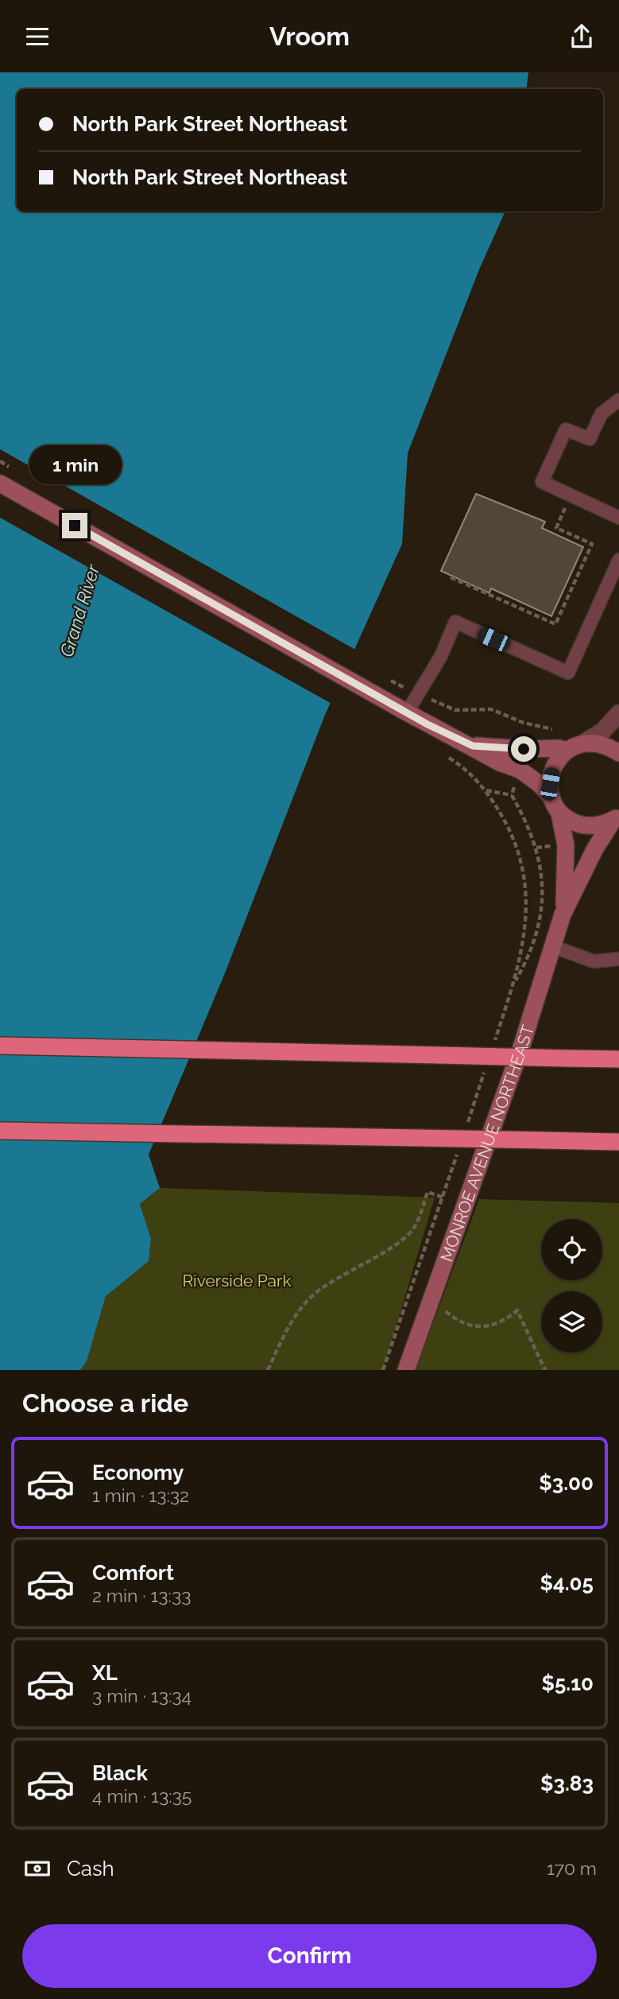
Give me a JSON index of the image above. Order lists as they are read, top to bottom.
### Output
{
  "streets": {
    "main road": ["MONROE AVENUE NORTHEAST"]
  },
  "water": ["Grand River"],
  "parks": ["Riverside Park"],
  "page": {
    "header": "Vroom",
    "banner": ["North Park Street Northeast", "North Park Street Northeast"],
    "bubble": "1 min",
    "heading": "Choose a ride",
    "list": [
      {
        "name": "Economy",
        "note": "1 min · 13:32",
        "value": "$3.00"
      },
      {
        "name": "Comfort",
        "note": "2 min · 13:33",
        "value": "$4.05"
      },
      {
        "name": "XL",
        "note": "3 min · 13:34",
        "value": "$5.10"
      },
      {
        "name": "Black",
        "note": "4 min · 13:35",
        "value": "$3.83"
      }
    ],
    "pay": ["Cash", "170 m"],
    "buttons": "Confirm"
  }
}
